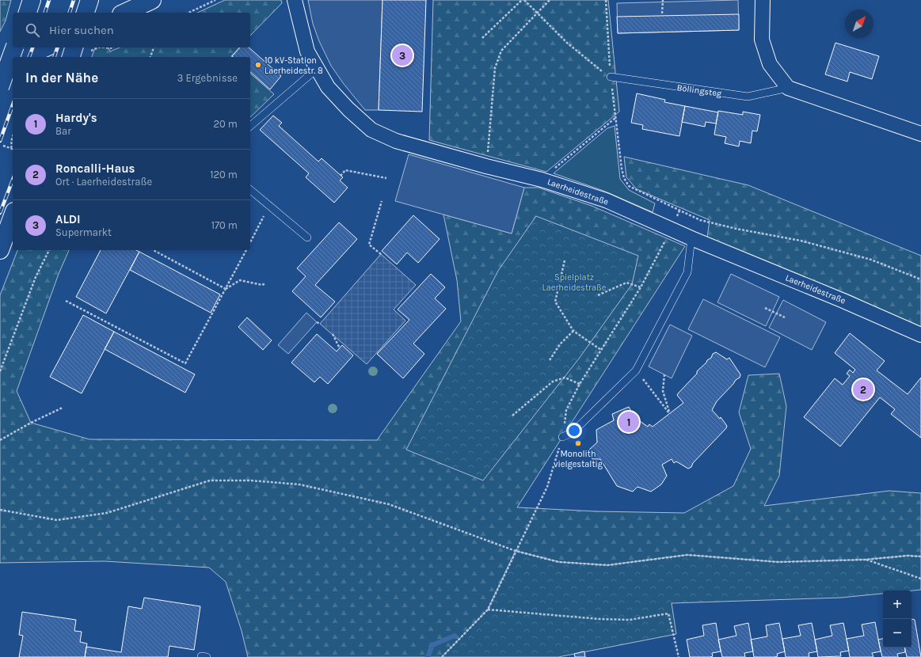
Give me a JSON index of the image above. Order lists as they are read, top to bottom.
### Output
{
  "streets": {
    "street": ["Laerheidestraße"],
    "lane": ["Böllingsteg"]
  },
  "parks": ["Spielplatz Laerheidestraße"],
  "places": ["10 kV-Station Laerheidestr. 8", "Monolith vielgestaltig"],
  "north": "top right",
  "page": {
    "search": "Hier suchen",
    "pins": ["3", "2", "1"],
    "heading": ["In der Nähe", "3 Ergebnisse"],
    "list": [
      {
        "mark": "1",
        "name": "Hardy's",
        "note": "Bar",
        "value": "20 m"
      },
      {
        "mark": "2",
        "name": "Roncalli-Haus",
        "note": "Ort · Laerheidestraße",
        "value": "120 m"
      },
      {
        "mark": "3",
        "name": "ALDI",
        "note": "Supermarkt",
        "value": "170 m"
      }
    ],
    "map_buttons": ["+", "−"]
  }
}
